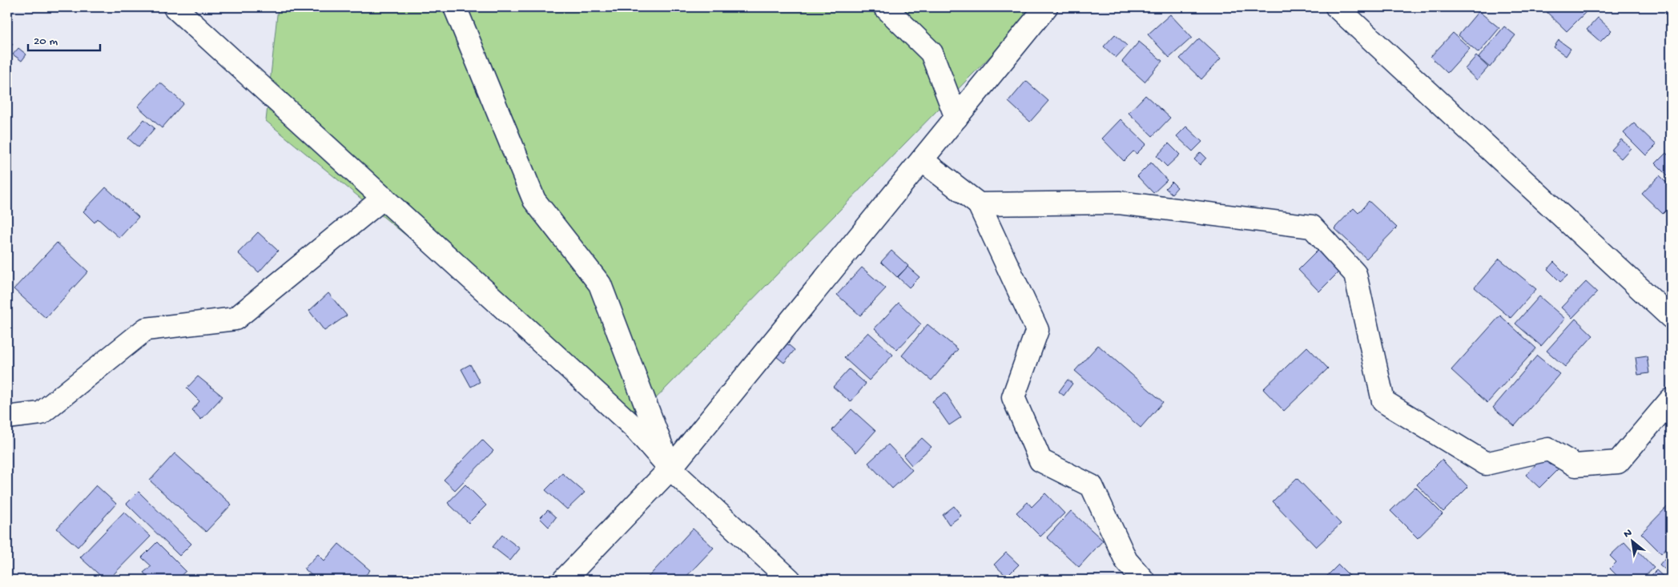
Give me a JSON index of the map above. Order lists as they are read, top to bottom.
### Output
{
  "scale_bar": "20 m",
  "north": "top left"
}
